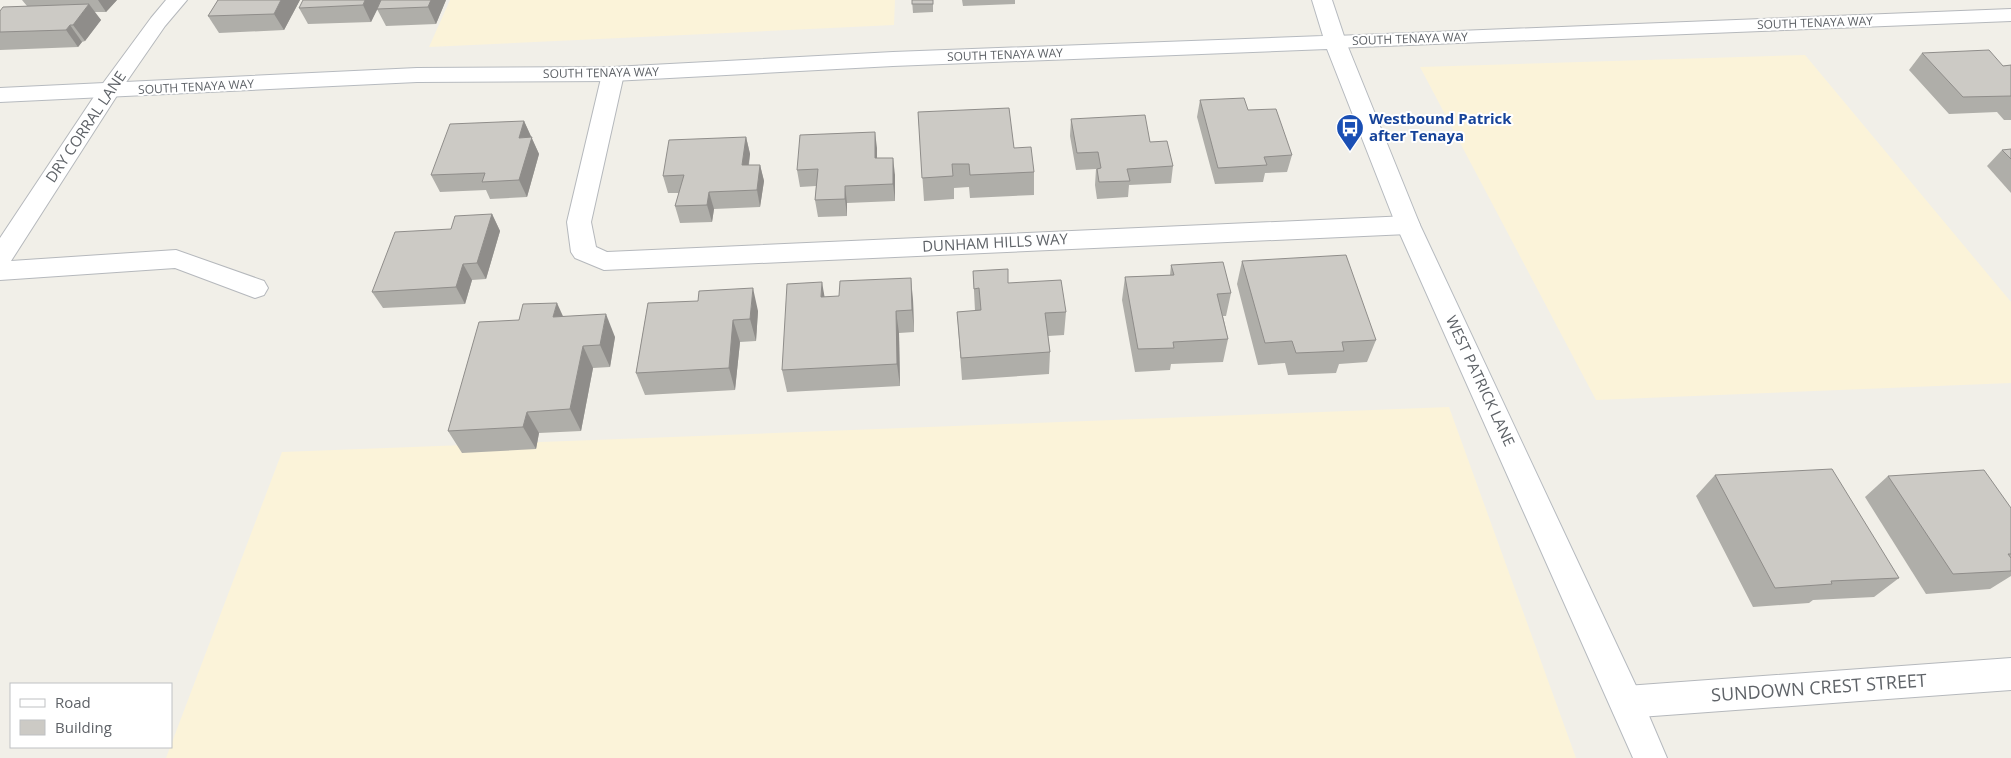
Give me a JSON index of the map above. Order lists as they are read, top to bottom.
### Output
{
  "streets": {
    "street": [
      "SOUTH TENAYA WAY",
      "DRY CORRAL LANE",
      "DUNHAM HILLS WAY",
      "WEST PATRICK LANE",
      "SUNDOWN CREST STREET"
    ]
  },
  "crossings": [
    ["SOUTH TENAYA WAY", "DRY CORRAL LANE"],
    ["SOUTH TENAYA WAY", "DUNHAM HILLS WAY"],
    ["SOUTH TENAYA WAY", "WEST PATRICK LANE"],
    ["DUNHAM HILLS WAY", "WEST PATRICK LANE"],
    ["WEST PATRICK LANE", "SUNDOWN CREST STREET"]
  ],
  "places": {
    "bus stop": ["Westbound Patrick after Tenaya"]
  },
  "legend": ["Road", "Building"]
}
